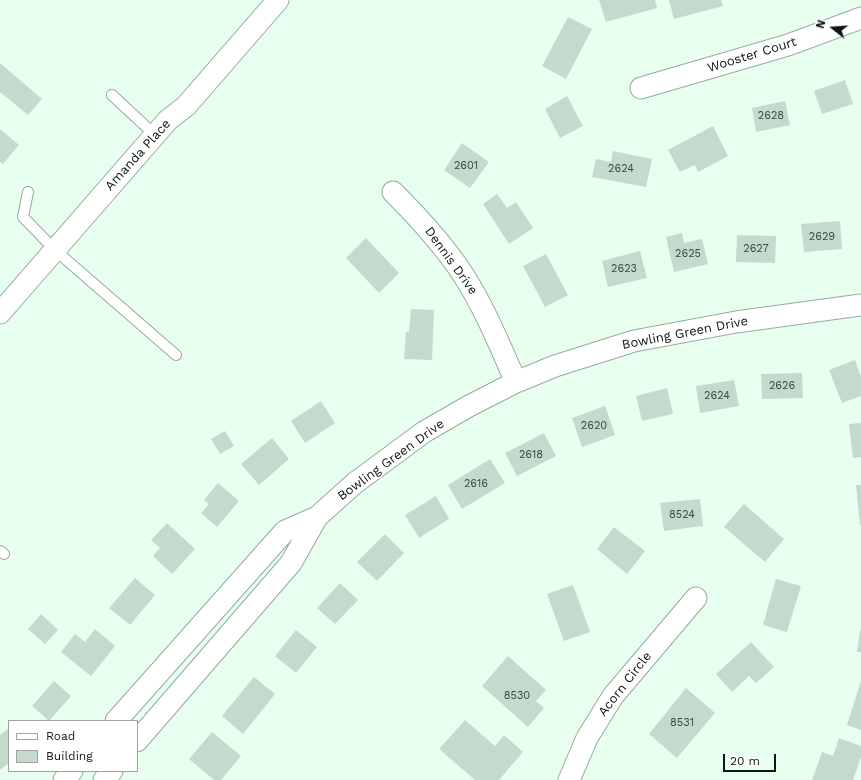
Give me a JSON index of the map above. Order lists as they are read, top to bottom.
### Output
{
  "streets": {
    "street": [
      "Wooster Court",
      "Amanda Place",
      "Dennis Drive",
      "Bowling Green Drive",
      "Acorn Circle"
    ]
  },
  "crossings": [
    ["Dennis Drive", "Bowling Green Drive"]
  ],
  "house_numbers": [
    "2628",
    "2601",
    "2624",
    "2629",
    "2627",
    "2625",
    "2623",
    "2626",
    "2624",
    "2620",
    "2618",
    "2616",
    "8524",
    "8530",
    "8531"
  ],
  "legend": ["Road", "Building"],
  "scale_bar": "20 m",
  "north": "left"
}
